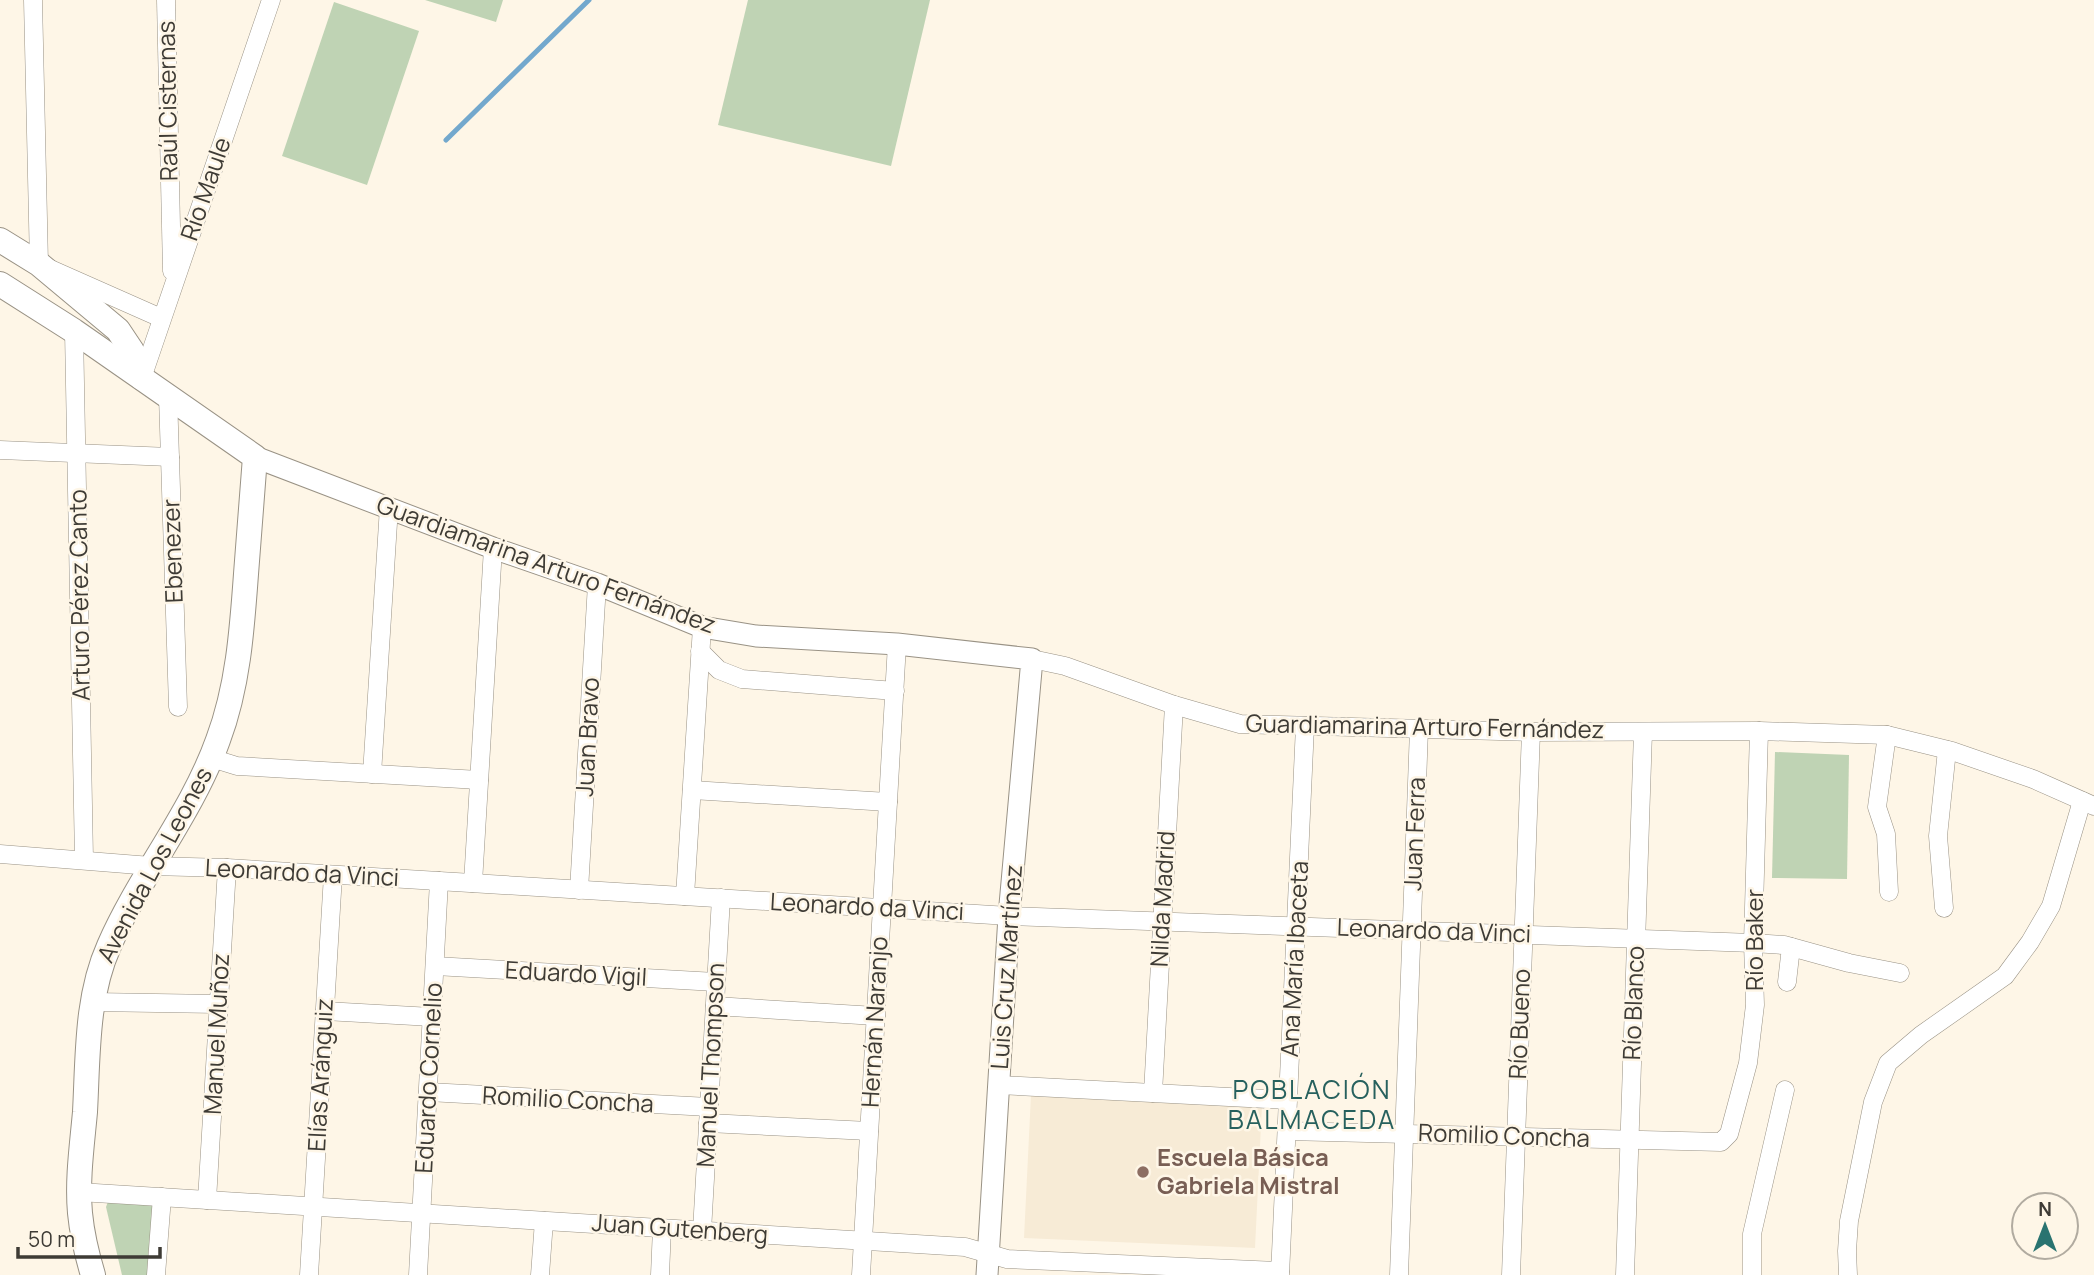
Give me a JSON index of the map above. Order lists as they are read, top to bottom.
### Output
{
  "streets": {
    "main road": ["Guardiamarina Arturo Fernández", "Avenida Los Leones"],
    "street": [
      "Raúl Cisternas",
      "Río Maule",
      "Ebenezer",
      "Arturo Pérez Canto",
      "Juan Bravo",
      "Juan Ferra",
      "Leonardo da Vinci",
      "Nilda Madrid",
      "Río Baker",
      "Ana María Ibaceta",
      "Luis Cruz Martínez",
      "Eduardo Vigil",
      "Río Blanco",
      "Hernán Naranjo",
      "Río Bueno",
      "Manuel Muñoz",
      "Manuel Thompson",
      "Elías Aránguiz",
      "Eduardo Cornelio",
      "Romilio Concha",
      "Juan Gutenberg"
    ]
  },
  "crossings": [
    ["Raúl Cisternas", "Río Maule"],
    ["Río Maule", "Guardiamarina Arturo Fernández"],
    ["Ebenezer", "Guardiamarina Arturo Fernández"],
    ["Guardiamarina Arturo Fernández", "Arturo Pérez Canto"],
    ["Guardiamarina Arturo Fernández", "Juan Bravo"],
    ["Guardiamarina Arturo Fernández", "Juan Ferra"],
    ["Guardiamarina Arturo Fernández", "Avenida Los Leones"],
    ["Guardiamarina Arturo Fernández", "Nilda Madrid"],
    ["Guardiamarina Arturo Fernández", "Río Baker"],
    ["Guardiamarina Arturo Fernández", "Ana María Ibaceta"],
    ["Guardiamarina Arturo Fernández", "Luis Cruz Martínez"],
    ["Guardiamarina Arturo Fernández", "Río Blanco"],
    ["Guardiamarina Arturo Fernández", "Hernán Naranjo"],
    ["Guardiamarina Arturo Fernández", "Río Bueno"],
    ["Arturo Pérez Canto", "Leonardo da Vinci"],
    ["Juan Bravo", "Leonardo da Vinci"],
    ["Juan Ferra", "Leonardo da Vinci"],
    ["Juan Ferra", "Romilio Concha"],
    ["Avenida Los Leones", "Leonardo da Vinci"],
    ["Avenida Los Leones", "Juan Gutenberg"],
    ["Leonardo da Vinci", "Nilda Madrid"],
    ["Leonardo da Vinci", "Río Baker"],
    ["Leonardo da Vinci", "Ana María Ibaceta"],
    ["Leonardo da Vinci", "Luis Cruz Martínez"],
    ["Leonardo da Vinci", "Río Blanco"],
    ["Leonardo da Vinci", "Hernán Naranjo"],
    ["Leonardo da Vinci", "Río Bueno"],
    ["Leonardo da Vinci", "Manuel Muñoz"],
    ["Leonardo da Vinci", "Manuel Thompson"],
    ["Leonardo da Vinci", "Elías Aránguiz"],
    ["Leonardo da Vinci", "Eduardo Cornelio"],
    ["Río Baker", "Romilio Concha"],
    ["Ana María Ibaceta", "Romilio Concha"],
    ["Ana María Ibaceta", "Juan Gutenberg"],
    ["Luis Cruz Martínez", "Juan Gutenberg"],
    ["Eduardo Vigil", "Manuel Thompson"],
    ["Eduardo Vigil", "Eduardo Cornelio"],
    ["Río Blanco", "Romilio Concha"],
    ["Hernán Naranjo", "Romilio Concha"],
    ["Hernán Naranjo", "Juan Gutenberg"],
    ["Río Bueno", "Romilio Concha"],
    ["Manuel Muñoz", "Juan Gutenberg"],
    ["Manuel Thompson", "Romilio Concha"],
    ["Manuel Thompson", "Juan Gutenberg"],
    ["Elías Aránguiz", "Juan Gutenberg"],
    ["Eduardo Cornelio", "Romilio Concha"],
    ["Eduardo Cornelio", "Juan Gutenberg"]
  ],
  "districts": ["POBLACIÓN BALMACEDA"],
  "places": ["Escuela Básica Gabriela Mistral"],
  "scale_bar": "50 m",
  "north": "top"
}
